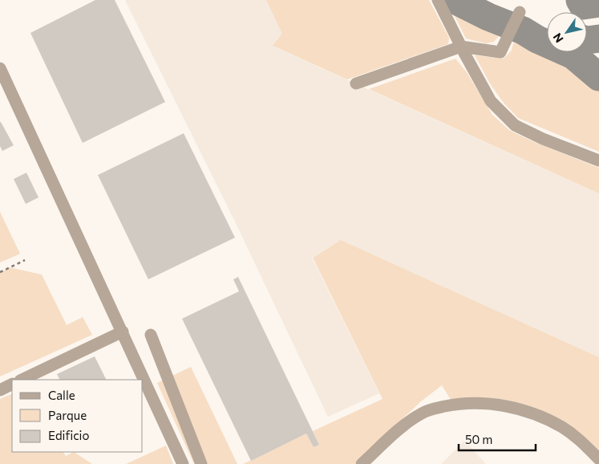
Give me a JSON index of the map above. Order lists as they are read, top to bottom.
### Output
{
  "legend": ["Calle", "Parque", "Edificio"],
  "scale_bar": "50 m",
  "north": "bottom left"
}
